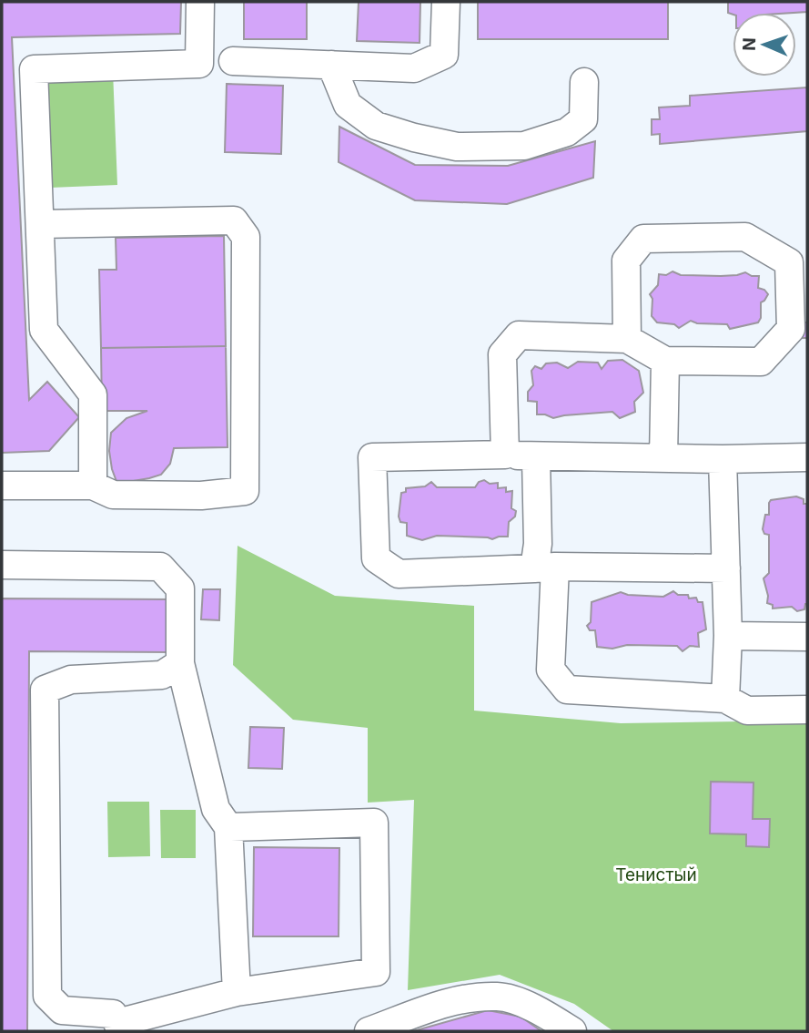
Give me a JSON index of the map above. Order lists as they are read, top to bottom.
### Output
{
  "parks": ["Тенистый"],
  "north": "left"
}
